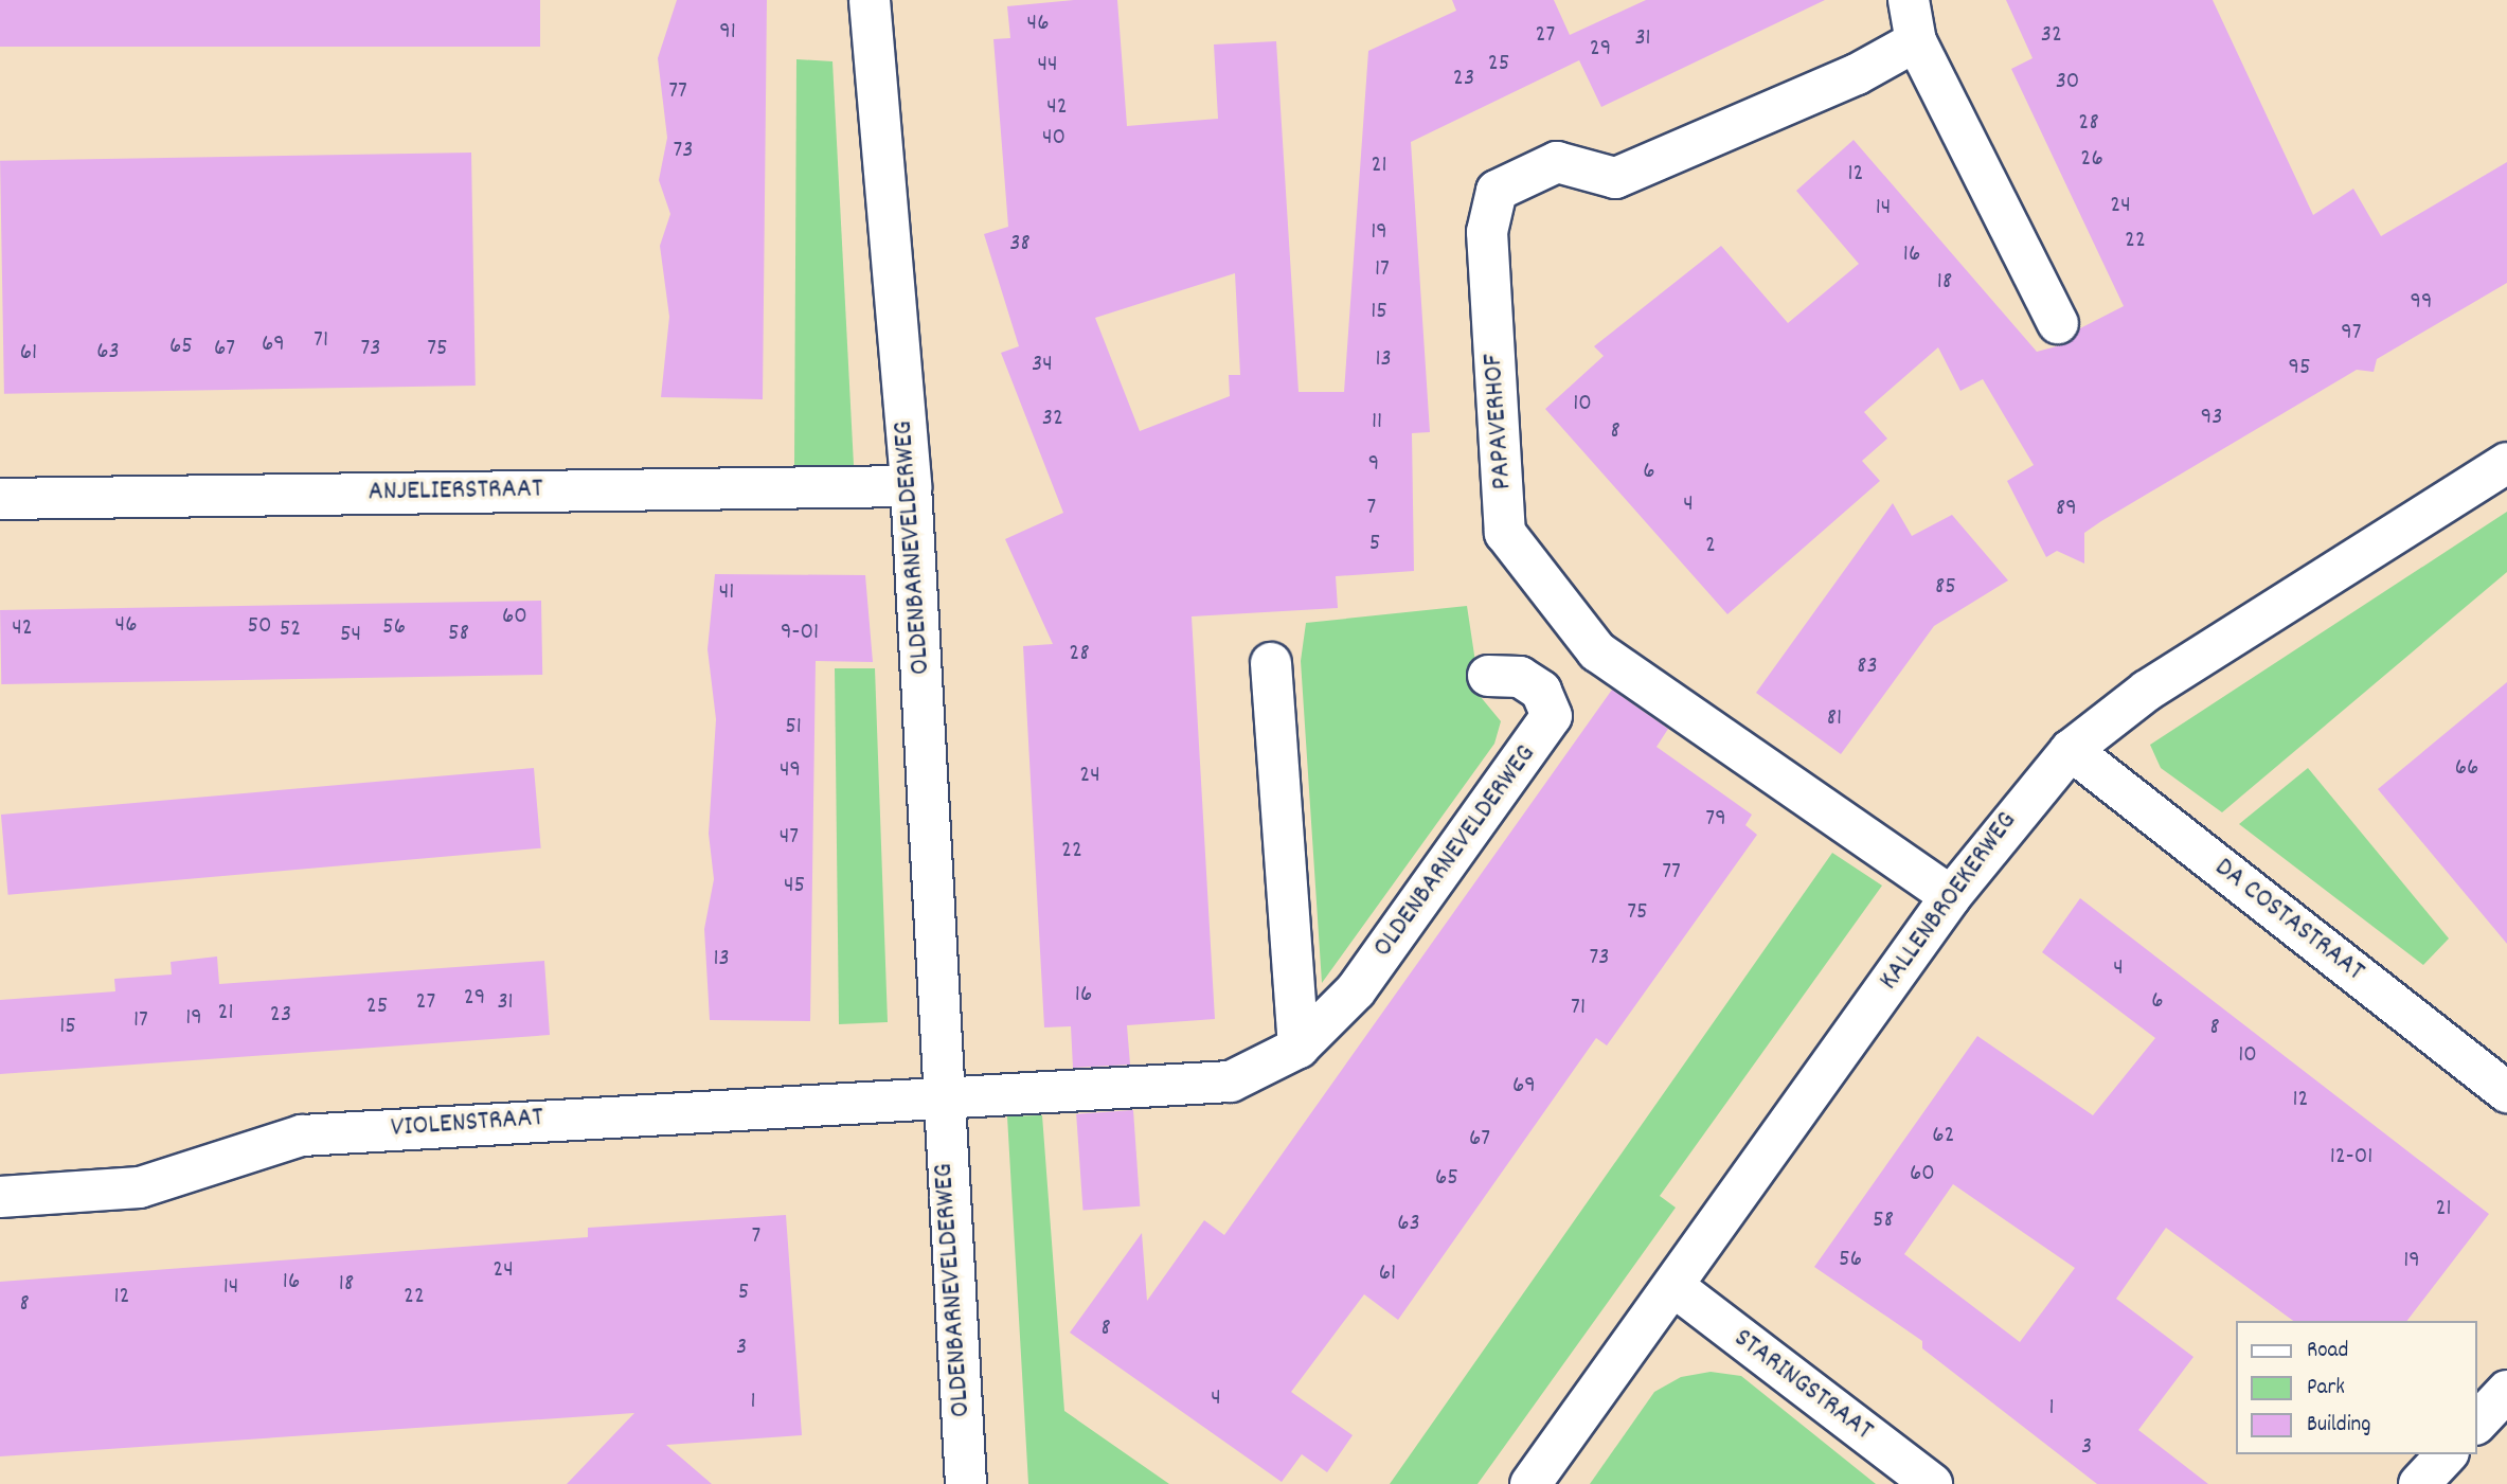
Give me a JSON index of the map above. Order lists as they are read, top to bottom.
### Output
{
  "streets": {
    "street": [
      "PAPAVERHOF",
      "ANJELIERSTRAAT",
      "OLDENBARNEVELDERWEG",
      "KALLENBROEKERWEG",
      "DA COSTASTRAAT",
      "VIOLENSTRAAT",
      "STARINGSTRAAT"
    ]
  },
  "crossings": [
    ["PAPAVERHOF", "KALLENBROEKERWEG"],
    ["ANJELIERSTRAAT", "OLDENBARNEVELDERWEG"],
    ["OLDENBARNEVELDERWEG", "VIOLENSTRAAT"],
    ["KALLENBROEKERWEG", "DA COSTASTRAAT"],
    ["KALLENBROEKERWEG", "STARINGSTRAAT"]
  ],
  "house_numbers": [
    "46",
    "91",
    "27",
    "32",
    "31",
    "29",
    "25",
    "44",
    "23",
    "30",
    "77",
    "42",
    "28",
    "40",
    "73",
    "26",
    "21",
    "12",
    "24",
    "14",
    "19",
    "22",
    "38",
    "16",
    "17",
    "18",
    "99",
    "15",
    "97",
    "71",
    "69",
    "65",
    "67",
    "73",
    "75",
    "63",
    "61",
    "13",
    "34",
    "95",
    "10",
    "93",
    "32",
    "11",
    "8",
    "9",
    "6",
    "4",
    "7",
    "89",
    "5",
    "2",
    "85",
    "41",
    "60",
    "46",
    "50",
    "56",
    "42",
    "52",
    "9-01",
    "58",
    "54",
    "28",
    "83",
    "81",
    "51",
    "66",
    "49",
    "24",
    "79",
    "47",
    "22",
    "77",
    "45",
    "75",
    "73",
    "13",
    "4",
    "16",
    "29",
    "6",
    "27",
    "31",
    "25",
    "71",
    "21",
    "23",
    "19",
    "17",
    "15",
    "8",
    "10",
    "69",
    "12",
    "62",
    "67",
    "12-01",
    "60",
    "65",
    "21",
    "58",
    "63",
    "7",
    "56",
    "19",
    "24",
    "61",
    "16",
    "18",
    "14",
    "5",
    "12",
    "22",
    "8",
    "8",
    "3",
    "4",
    "1",
    "1",
    "3"
  ],
  "legend": ["Road", "Park", "Building"]
}
